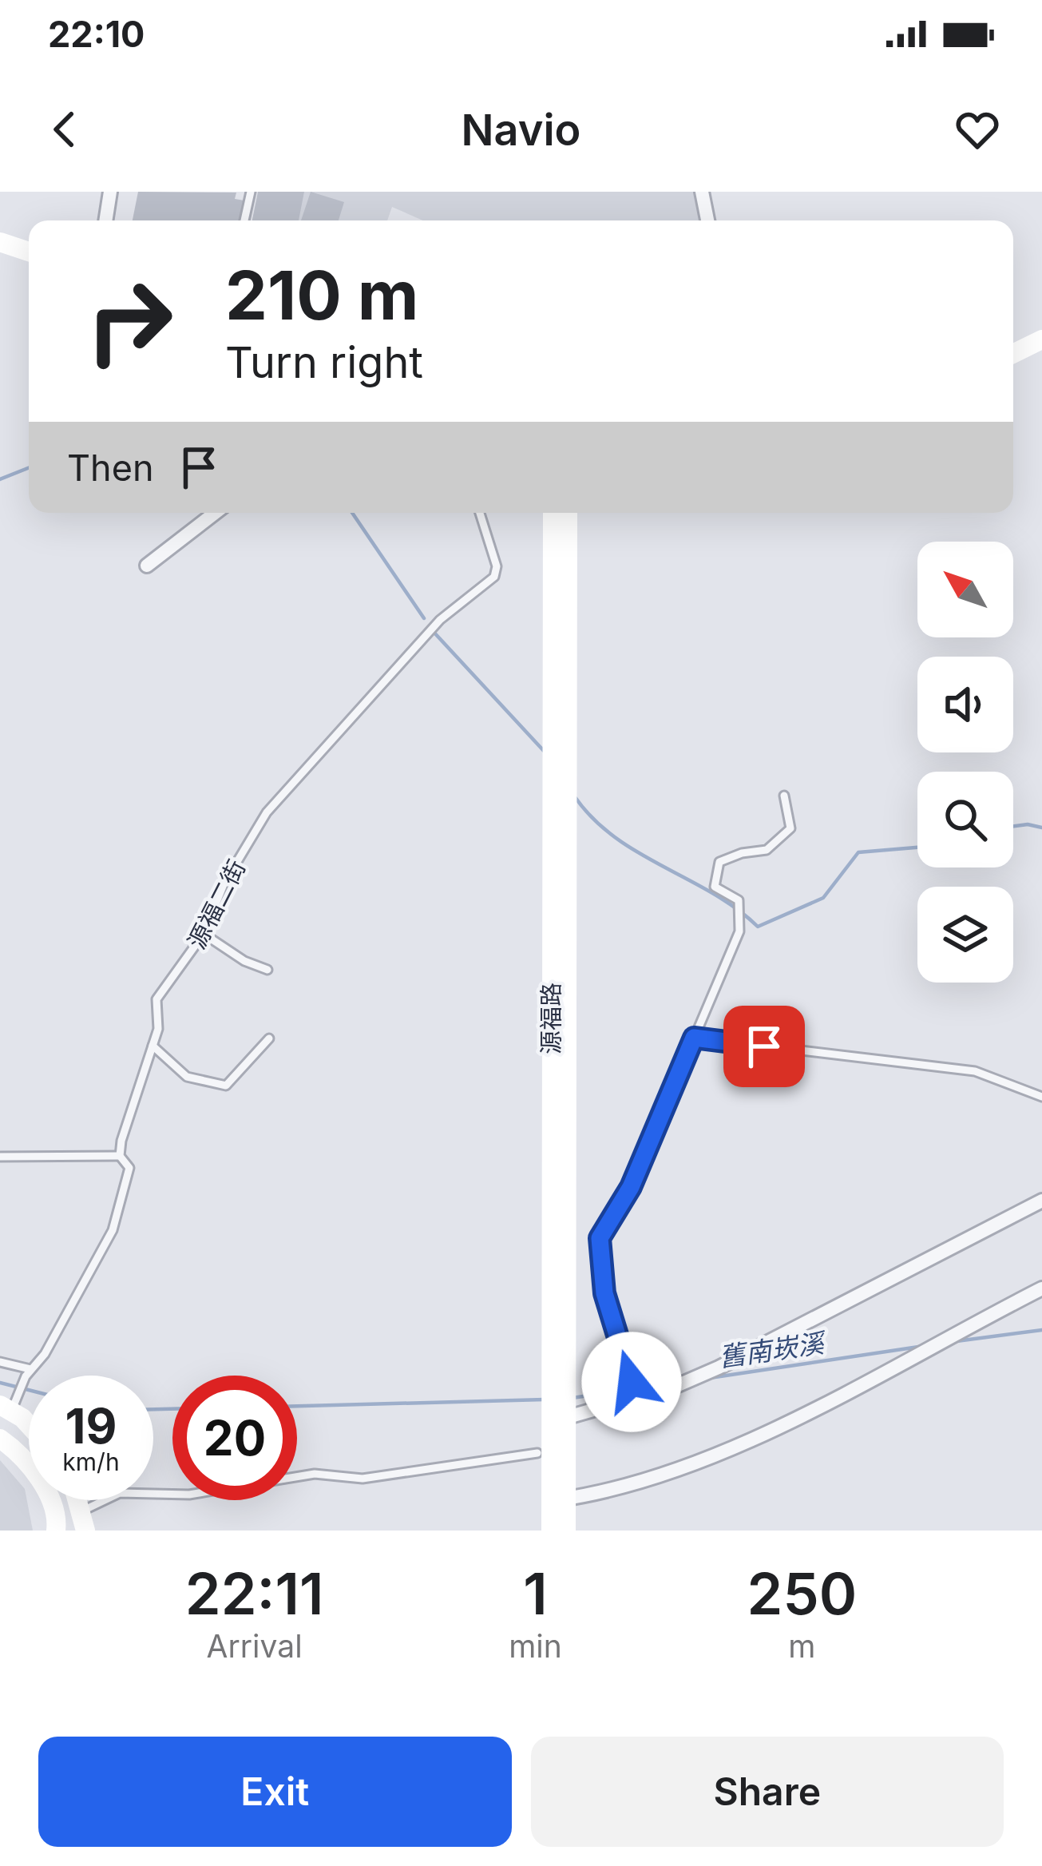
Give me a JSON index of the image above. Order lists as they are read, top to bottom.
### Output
{
  "streets": {
    "street": ["源福路"],
    "lane": ["源福二街"]
  },
  "water": ["舊南崁溪"],
  "north": "top left",
  "page": {
    "status": "22:10",
    "header": "Navio",
    "turn": ["210 m", "Turn right"],
    "then": "Then",
    "speed": "19 km/h",
    "limit": "20",
    "eta": [
      "22:11",
      "Arrival",
      "1",
      "min",
      "250",
      "m"
    ],
    "buttons": ["Exit", "Share"]
  }
}
